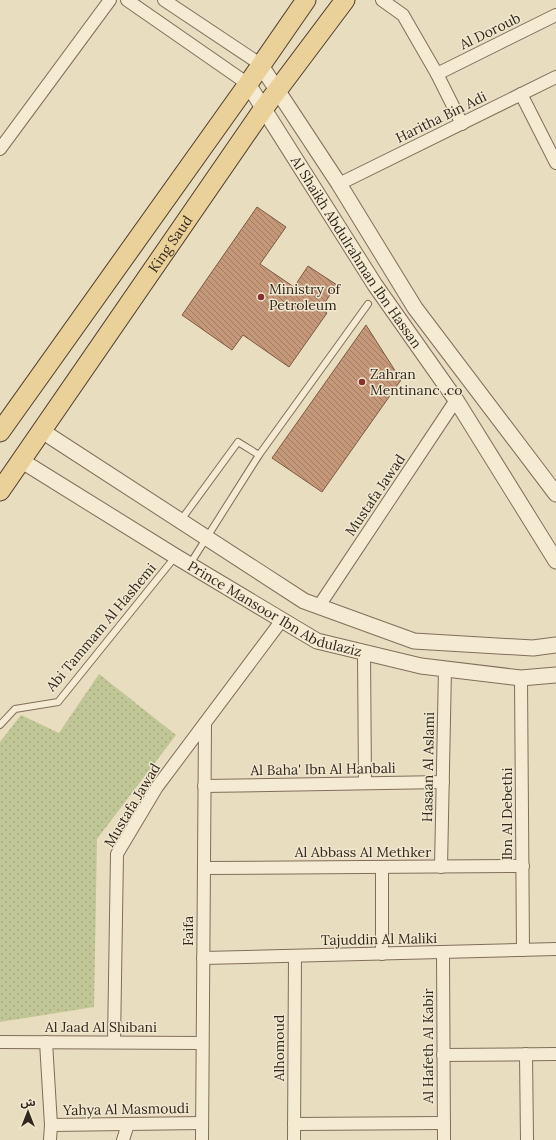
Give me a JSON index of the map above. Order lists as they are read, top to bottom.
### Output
{
  "streets": {
    "main road": ["King Saud"],
    "street": [
      "Al Doroub",
      "Haritha Bin Adi",
      "Al Shaikh Abdulrahman Ibn Hassan",
      "Mustafa Jawad",
      "Prince Mansoor Ibn Abdulaziz",
      "Hasaan Al Aslami",
      "Al Baha' Ibn Al Hanbali",
      "Ibn Al Debethi",
      "Al Abbass Al Methker",
      "Faifa",
      "Tajuddin Al Maliki",
      "Al Jaad Al Shibani",
      "Al Hafeth Al Kabir",
      "Alhomoud",
      "Yahya Al Masmoudi"
    ],
    "lane": ["Abi Tammam Al Hashemi"]
  },
  "crossings": [
    ["Haritha Bin Adi", "Al Shaikh Abdulrahman Ibn Hassan"],
    ["King Saud", "Al Shaikh Abdulrahman Ibn Hassan"],
    ["King Saud", "Prince Mansoor Ibn Abdulaziz"],
    ["Al Shaikh Abdulrahman Ibn Hassan", "Mustafa Jawad"],
    ["Mustafa Jawad", "Prince Mansoor Ibn Abdulaziz"],
    ["Mustafa Jawad", "Faifa"],
    ["Mustafa Jawad", "Al Jaad Al Shibani"],
    ["Prince Mansoor Ibn Abdulaziz", "Abi Tammam Al Hashemi"],
    ["Prince Mansoor Ibn Abdulaziz", "Hasaan Al Aslami"],
    ["Prince Mansoor Ibn Abdulaziz", "Ibn Al Debethi"],
    ["Hasaan Al Aslami", "Al Baha' Ibn Al Hanbali"],
    ["Hasaan Al Aslami", "Al Abbass Al Methker"],
    ["Al Baha' Ibn Al Hanbali", "Faifa"],
    ["Ibn Al Debethi", "Al Abbass Al Methker"],
    ["Ibn Al Debethi", "Tajuddin Al Maliki"],
    ["Al Abbass Al Methker", "Faifa"],
    ["Faifa", "Tajuddin Al Maliki"],
    ["Faifa", "Al Jaad Al Shibani"],
    ["Faifa", "Yahya Al Masmoudi"],
    ["Tajuddin Al Maliki", "Al Hafeth Al Kabir"],
    ["Tajuddin Al Maliki", "Alhomoud"]
  ],
  "places": ["Ministry of Petroleum", "Zahran Mentinanc .co"],
  "north": "top"
}
